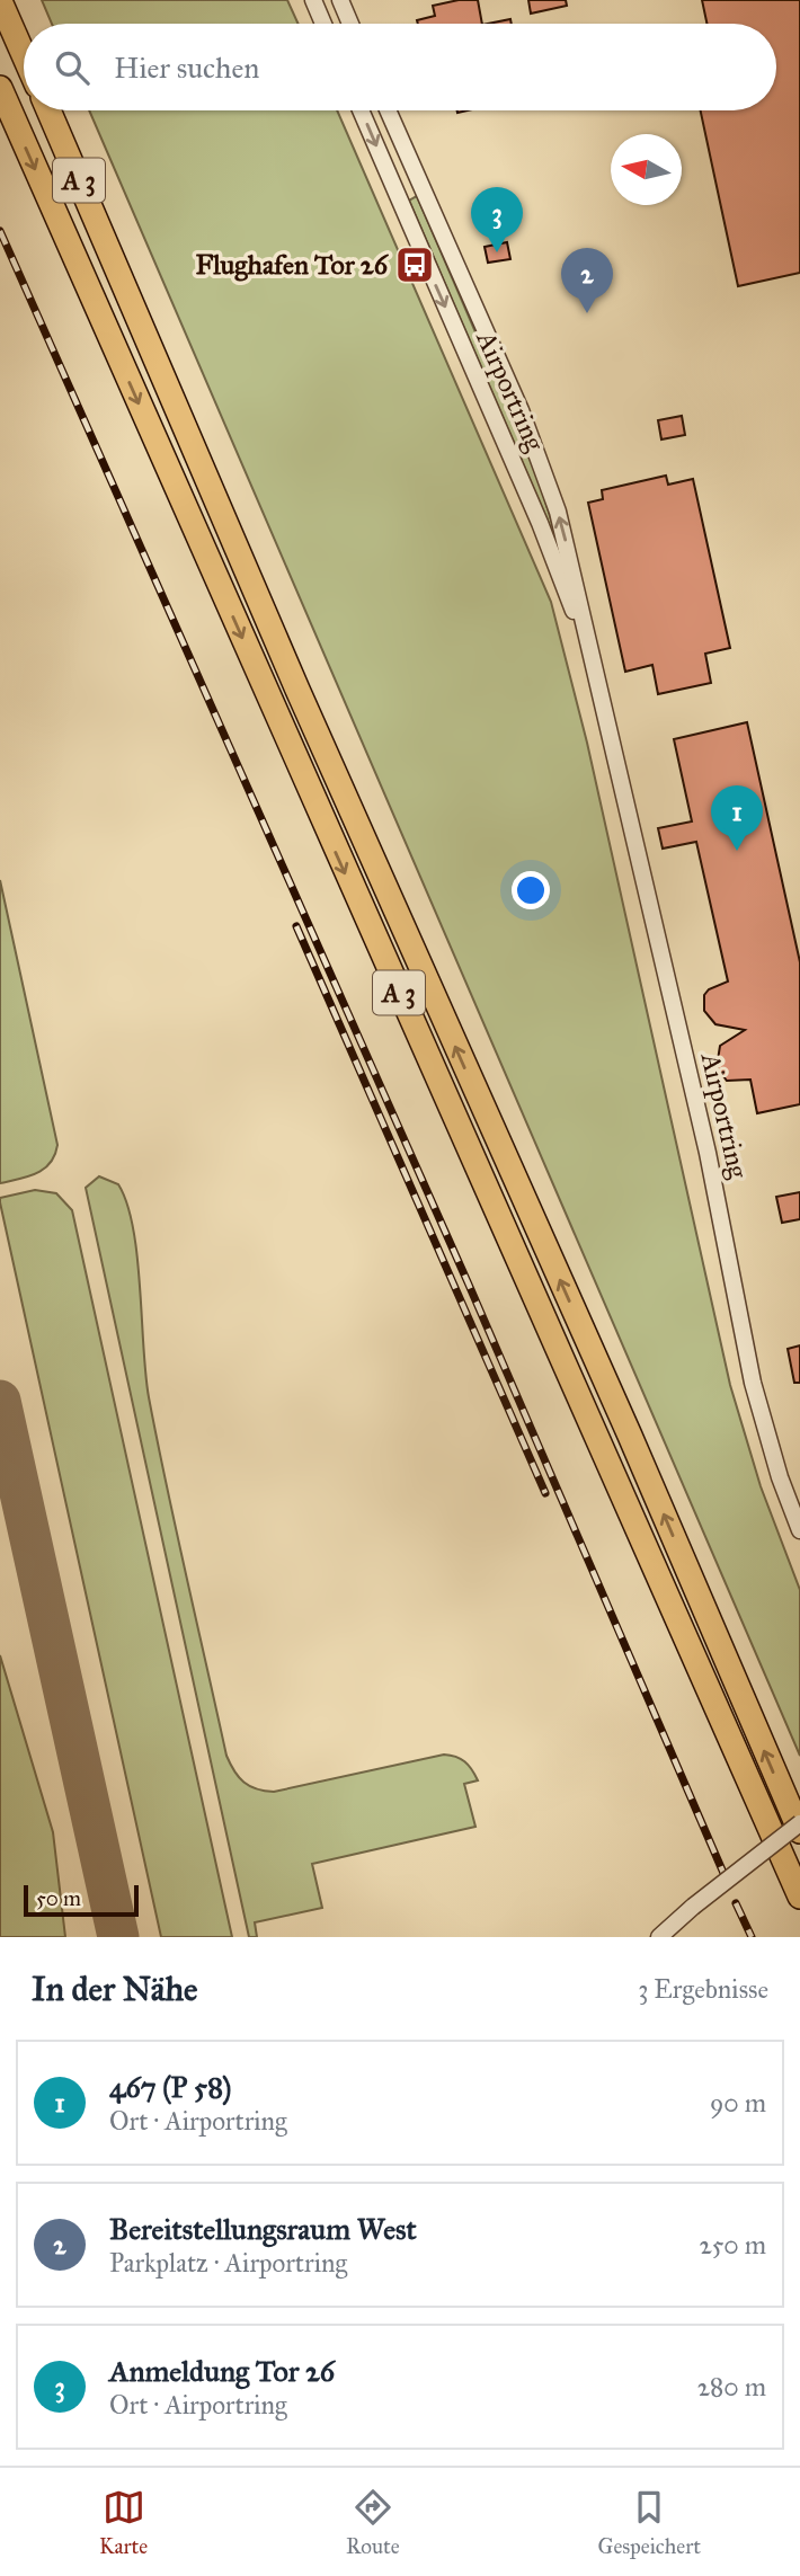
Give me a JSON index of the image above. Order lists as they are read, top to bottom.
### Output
{
  "streets": {
    "highway": ["A 3"],
    "street": ["Airportring"]
  },
  "places": {
    "bus stop": ["Flughafen Tor 26"]
  },
  "scale_bar": "50 m",
  "north": "left",
  "page": {
    "search": "Hier suchen",
    "pins": ["3", "2", "1"],
    "scale": "50 m",
    "heading": ["In der Nähe", "3 Ergebnisse"],
    "list": [
      {
        "mark": "1",
        "name": "467 (P 58)",
        "note": "Ort · Airportring",
        "value": "90 m"
      },
      {
        "mark": "2",
        "name": "Bereitstellungsraum West",
        "note": "Parkplatz · Airportring",
        "value": "250 m"
      },
      {
        "mark": "3",
        "name": "Anmeldung Tor 26",
        "note": "Ort · Airportring",
        "value": "280 m"
      }
    ],
    "nav": ["Karte", "Route", "Gespeichert"]
  }
}
